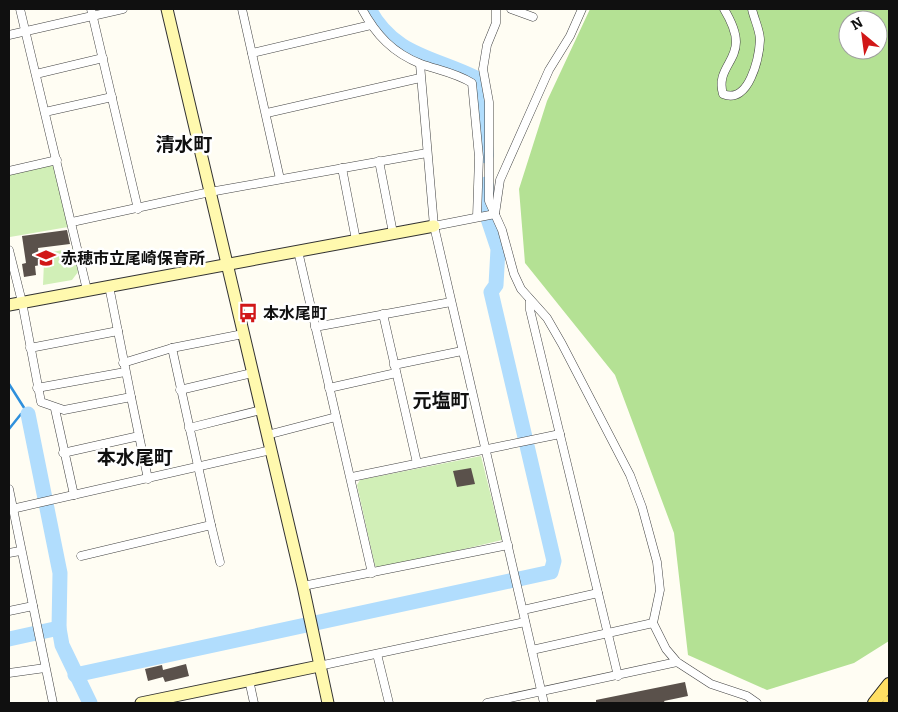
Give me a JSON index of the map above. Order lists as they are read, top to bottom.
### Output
{
  "districts": ["清水町", "元塩町", "本水尾町"],
  "places": {
    "school or university": ["赤穂市立尾崎保育所"],
    "bus stop": ["本水尾町"]
  },
  "north": "top left"
}
